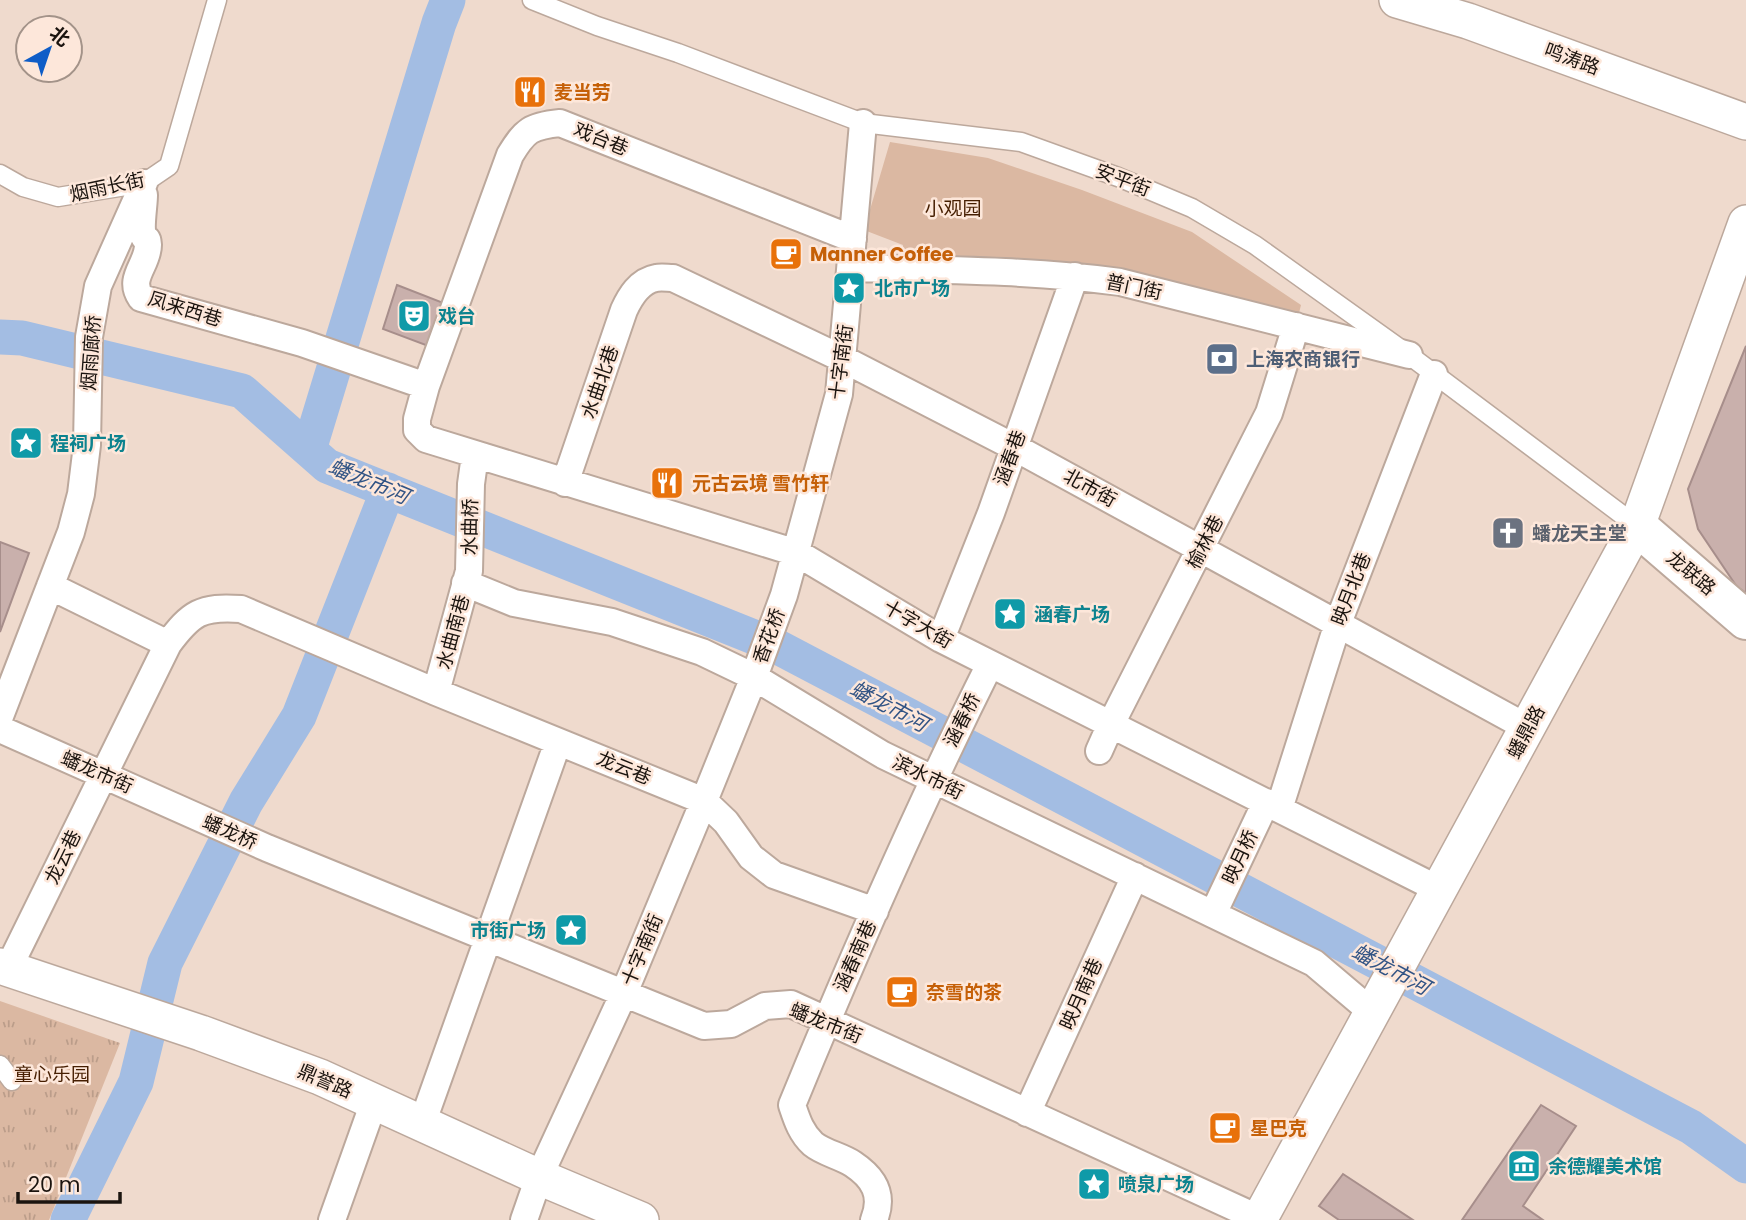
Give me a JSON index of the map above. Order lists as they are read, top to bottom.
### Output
{
  "streets": {
    "street": [
      "鸣涛路",
      "戏台巷",
      "普门街",
      "凤来西巷",
      "烟雨廊桥",
      "十字南街",
      "水曲北巷",
      "涵春巷",
      "北市街",
      "水曲桥",
      "榆林巷",
      "龙联路",
      "映月北巷",
      "十字大街",
      "水曲南巷",
      "香花桥",
      "涵春桥",
      "蟠鼎路",
      "龙云巷",
      "蟠龙市街",
      "滨水市街",
      "蟠龙桥",
      "映月桥",
      "涵春南巷",
      "映月南巷",
      "鼎誉路"
    ],
    "lane": ["安平街", "烟雨长街"]
  },
  "crossings": [
    ["戏台巷", "凤来西巷"],
    ["戏台巷", "十字南街"],
    ["戏台巷", "十字大街"],
    ["安平街", "普门街"],
    ["安平街", "十字南街"],
    ["安平街", "龙联路"],
    ["安平街", "映月北巷"],
    ["安平街", "蟠鼎路"],
    ["烟雨长街", "凤来西巷"],
    ["烟雨长街", "烟雨廊桥"],
    ["普门街", "十字南街"],
    ["普门街", "涵春巷"],
    ["普门街", "榆林巷"],
    ["凤来西巷", "烟雨廊桥"],
    ["凤来西巷", "十字大街"],
    ["十字南街", "北市街"],
    ["十字南街", "十字大街"],
    ["十字南街", "香花桥"],
    ["十字南街", "龙云巷"],
    ["十字南街", "蟠龙市街"],
    ["十字南街", "滨水市街"],
    ["十字南街", "鼎誉路"],
    ["水曲北巷", "北市街"],
    ["水曲北巷", "十字大街"],
    ["涵春巷", "北市街"],
    ["涵春巷", "十字大街"],
    ["北市街", "榆林巷"],
    ["北市街", "映月北巷"],
    ["北市街", "蟠鼎路"],
    ["水曲桥", "十字大街"],
    ["水曲桥", "水曲南巷"],
    ["水曲桥", "滨水市街"],
    ["榆林巷", "十字大街"],
    ["龙联路", "蟠鼎路"],
    ["映月北巷", "十字大街"],
    ["映月北巷", "映月桥"],
    ["十字大街", "涵春桥"],
    ["十字大街", "蟠鼎路"],
    ["十字大街", "映月桥"],
    ["水曲南巷", "龙云巷"],
    ["水曲南巷", "滨水市街"],
    ["香花桥", "滨水市街"],
    ["涵春桥", "滨水市街"],
    ["涵春桥", "涵春南巷"],
    ["蟠鼎路", "蟠龙市街"],
    ["蟠鼎路", "滨水市街"],
    ["龙云巷", "蟠龙市街"],
    ["龙云巷", "涵春南巷"],
    ["龙云巷", "鼎誉路"],
    ["蟠龙市街", "蟠龙桥"],
    ["蟠龙市街", "涵春南巷"],
    ["蟠龙市街", "映月南巷"],
    ["滨水市街", "映月桥"],
    ["滨水市街", "涵春南巷"],
    ["滨水市街", "映月南巷"]
  ],
  "water": ["蟠龙市河"],
  "parks": ["小观园", "童心乐园"],
  "places": {
    "restaurant": ["麦当劳", "元古云境 雪竹轩"],
    "cafe": ["Manner Coffee", "奈雪的茶", "星巴克"],
    "place": [
      "北市广场",
      "程祠广场",
      "涵春广场",
      "市街广场",
      "喷泉广场"
    ],
    "theatre": ["戏台"],
    "bank": ["上海农商银行"],
    "church": ["蟠龙天主堂"],
    "museum": ["余德耀美术馆"]
  },
  "scale_bar": "20 m",
  "north": "top right"
}
